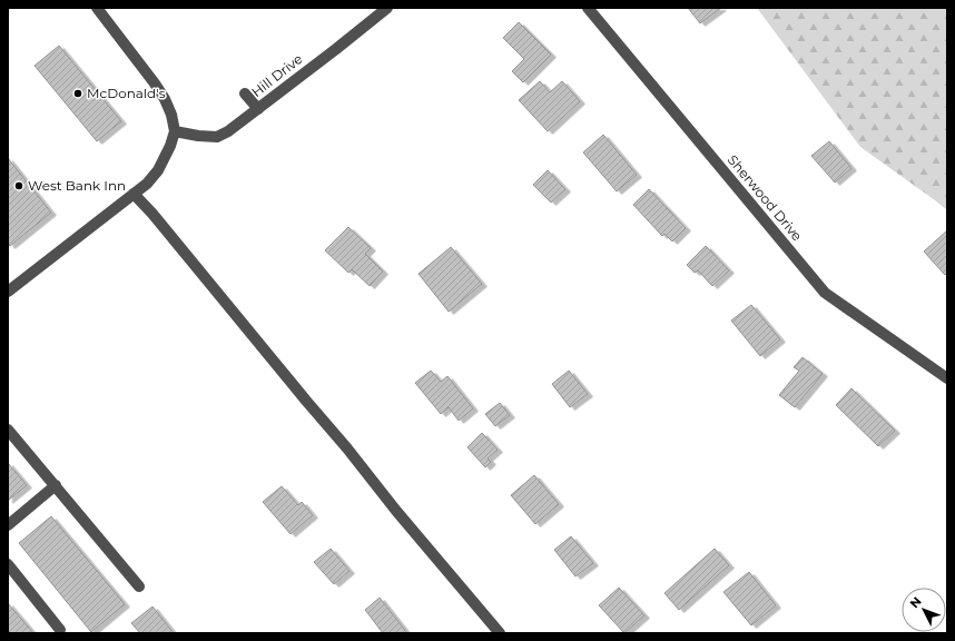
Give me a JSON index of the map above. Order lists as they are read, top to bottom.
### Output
{
  "streets": {
    "street": ["Hill Drive", "Sherwood Drive"]
  },
  "places": ["McDonald's", "West Bank Inn"],
  "north": "top left"
}
